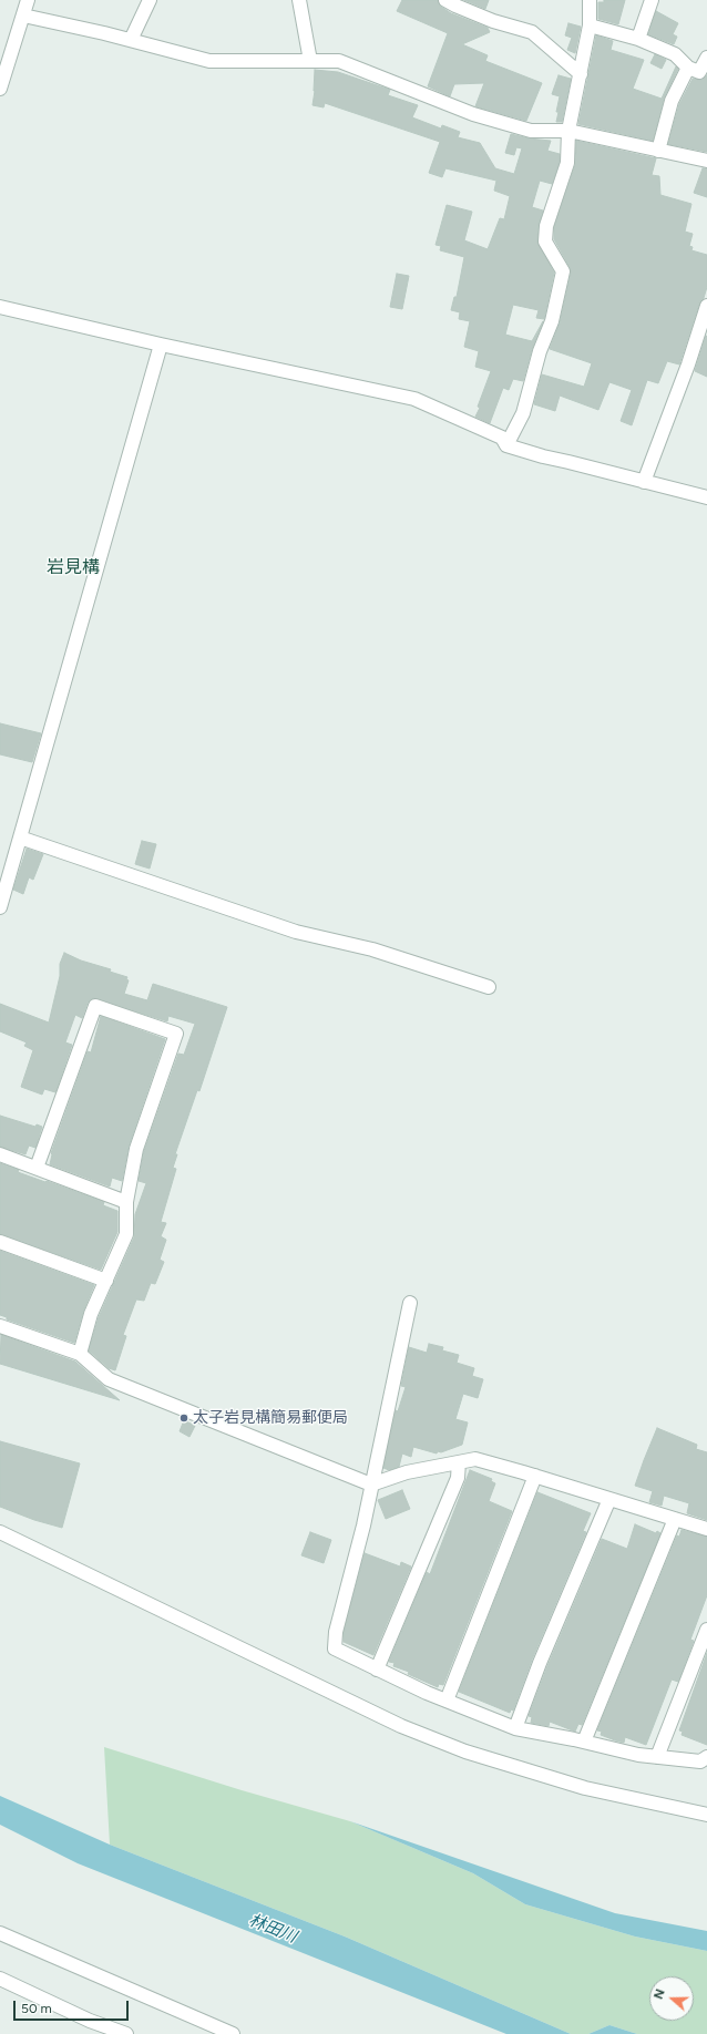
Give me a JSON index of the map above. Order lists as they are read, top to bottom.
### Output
{
  "districts": ["岩見構"],
  "water": ["林田川"],
  "places": ["太子岩見構簡易郵便局"],
  "scale_bar": "50 m",
  "north": "left"
}
